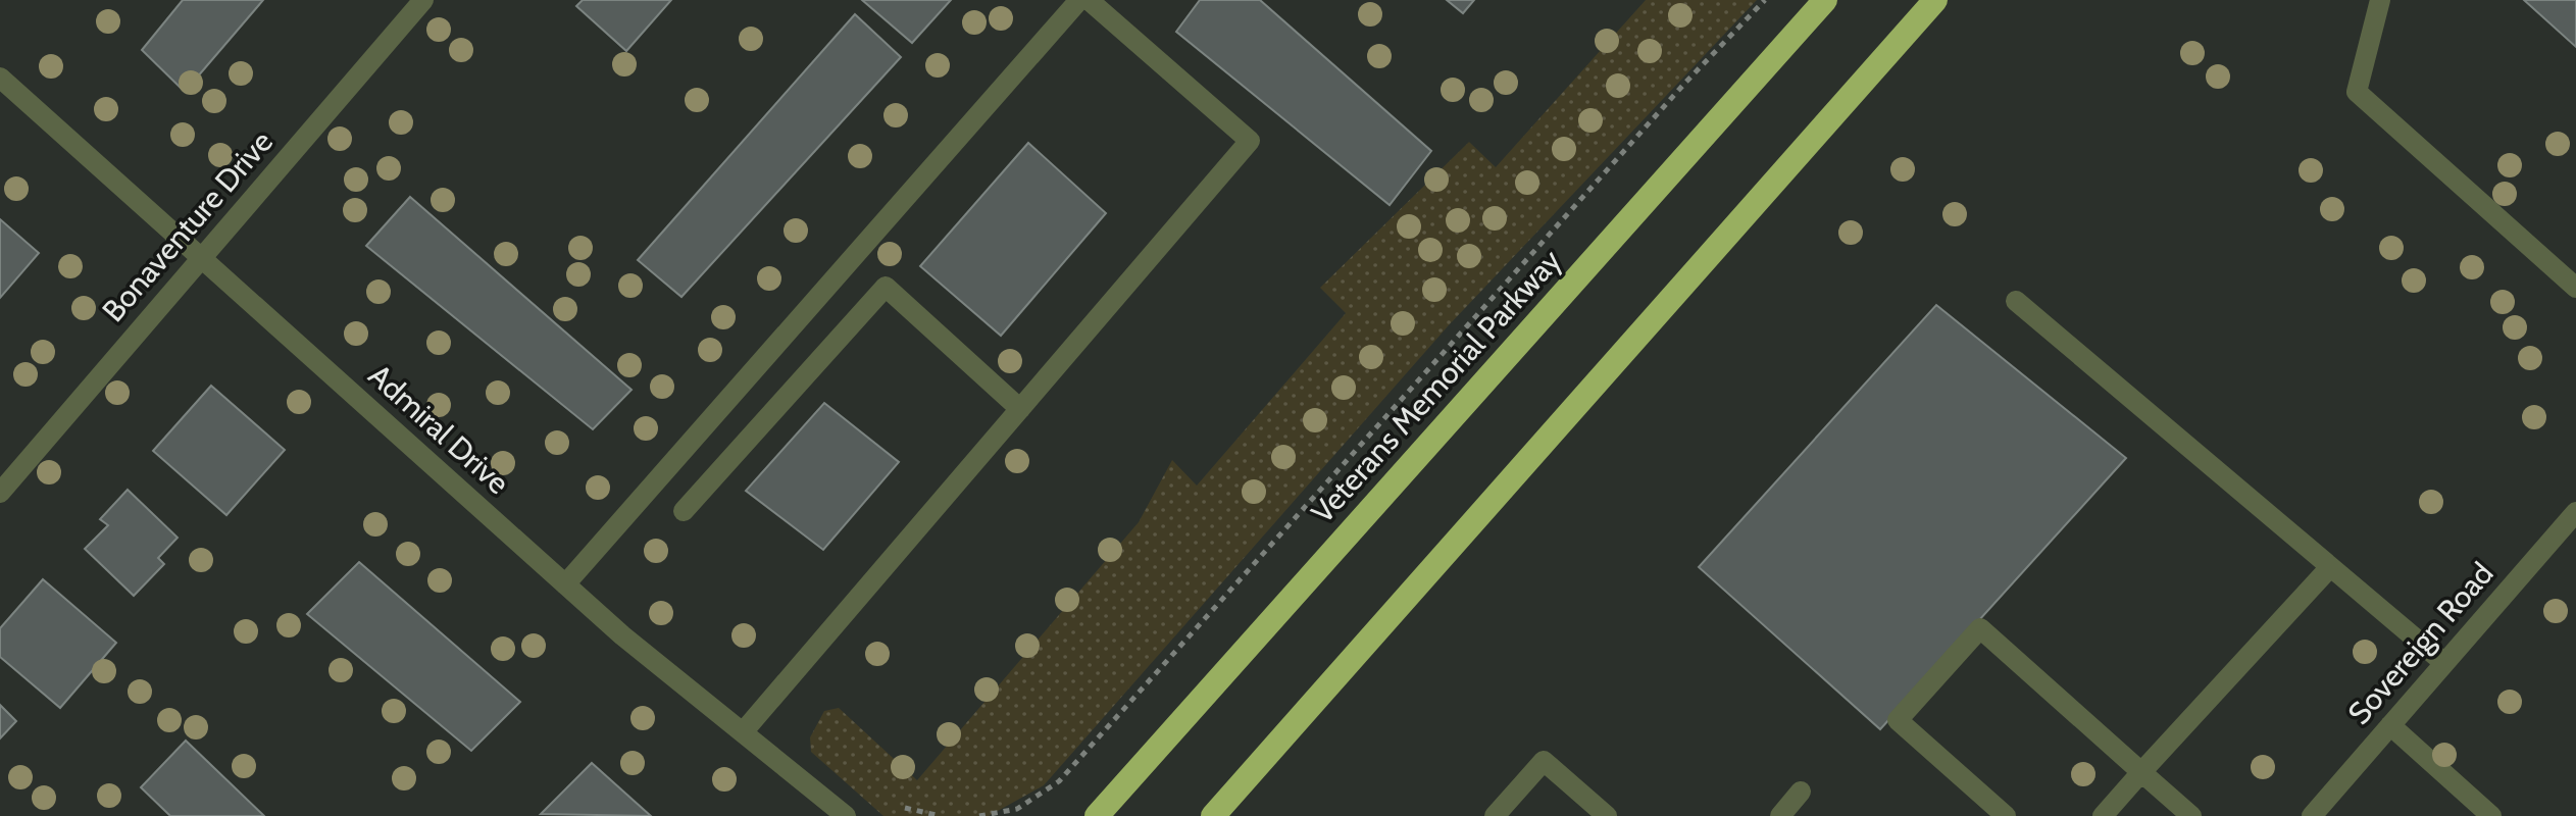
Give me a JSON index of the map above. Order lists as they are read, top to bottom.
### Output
{
  "streets": {
    "highway": ["Veterans Memorial Parkway"],
    "street": ["Bonaventure Drive", "Admiral Drive", "Sovereign Road"]
  },
  "crossings": [
    ["Bonaventure Drive", "Admiral Drive"]
  ]
}
